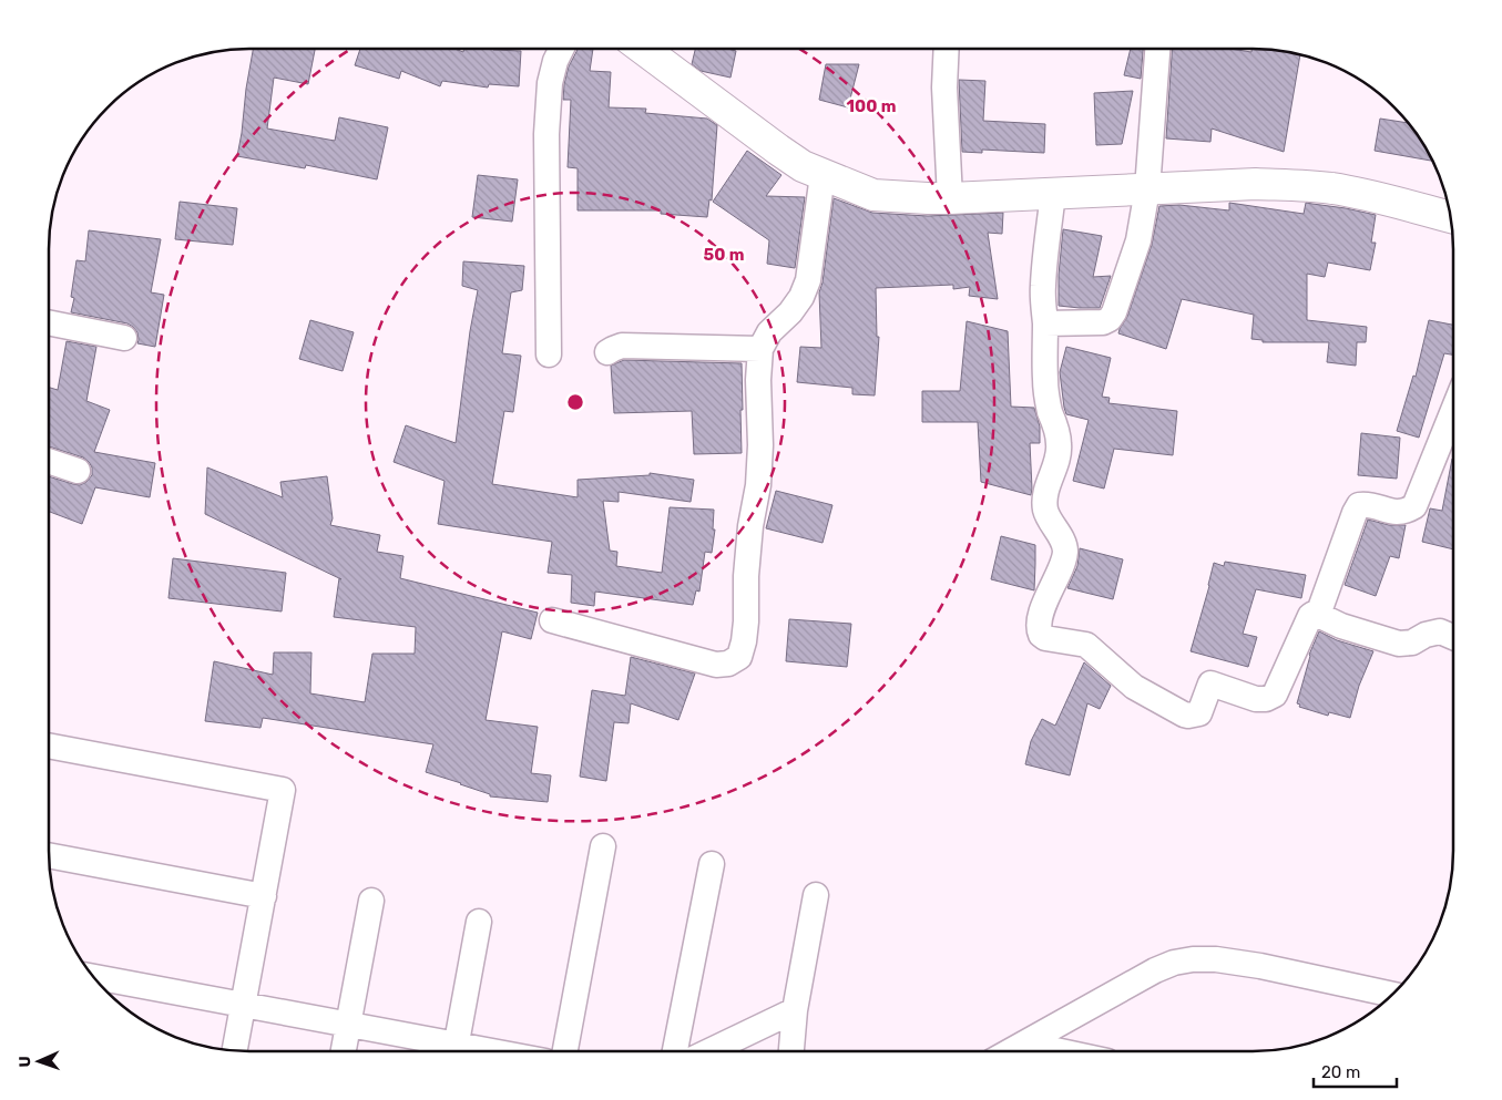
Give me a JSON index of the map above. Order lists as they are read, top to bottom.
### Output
{
  "scale_bar": "20 m",
  "north": "left",
  "rings": ["100 m", "50 m"]
}
